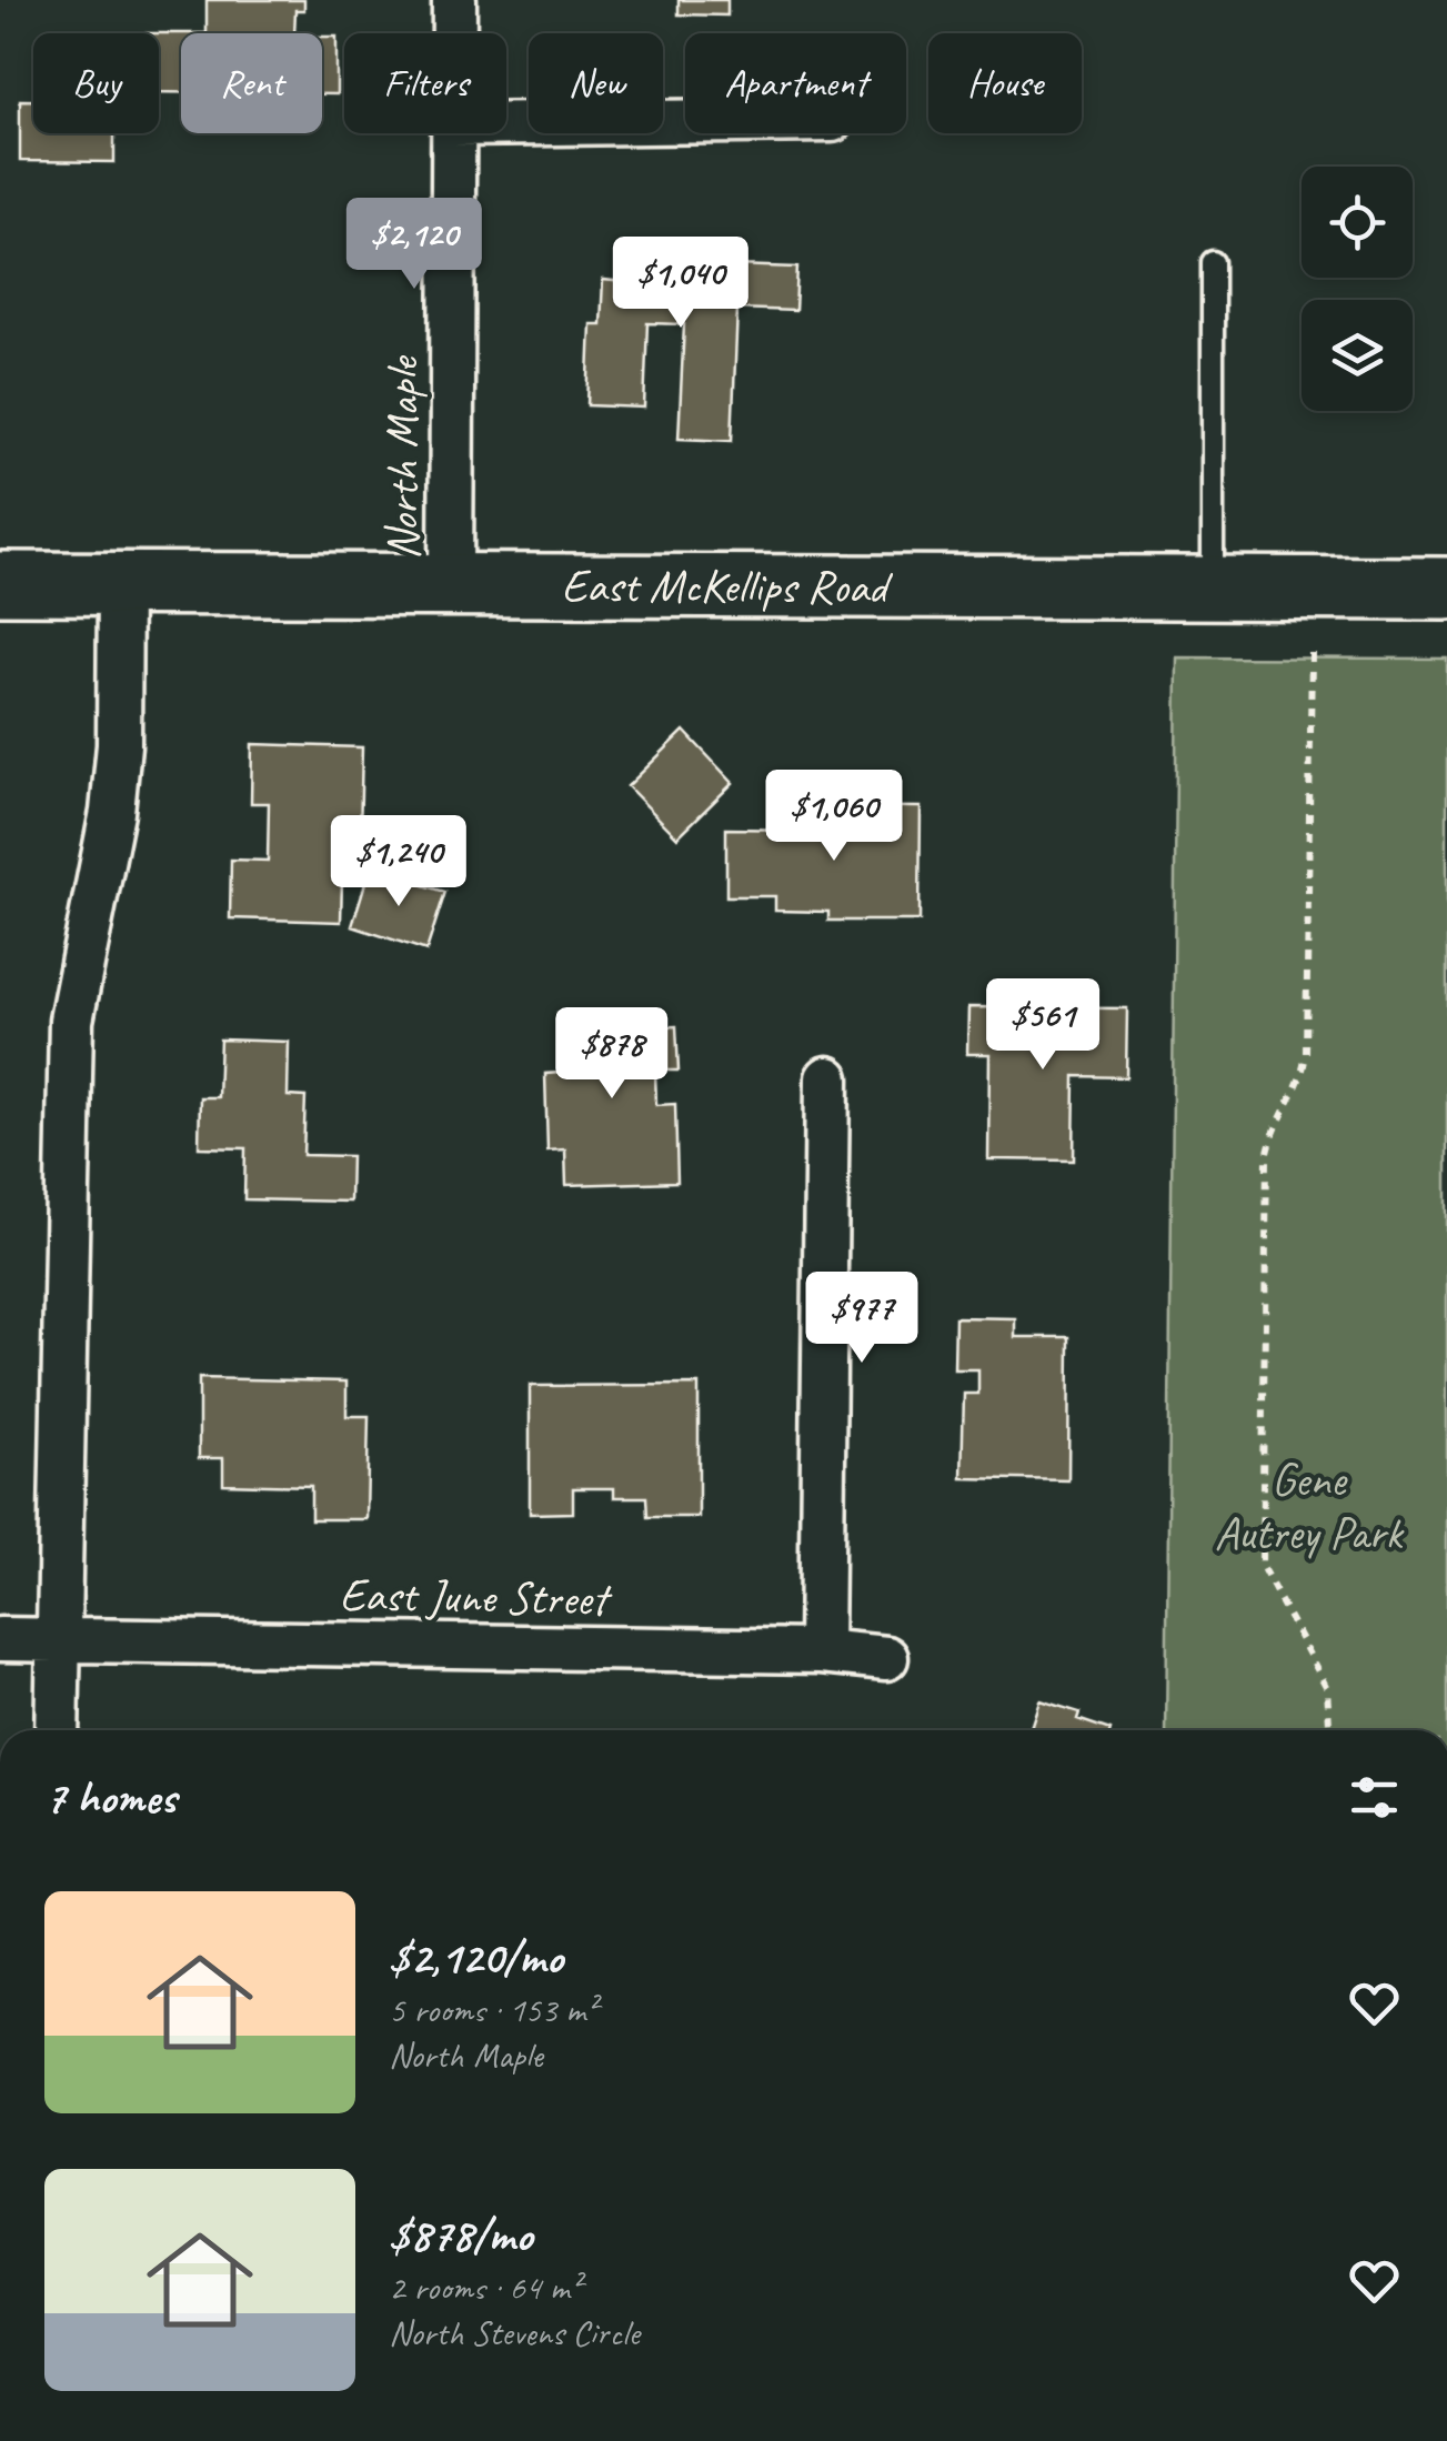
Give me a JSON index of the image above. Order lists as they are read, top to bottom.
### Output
{
  "streets": {
    "main road": ["East McKellips Road"],
    "street": ["North Maple", "East June Street"]
  },
  "crossings": [
    ["North Maple", "East McKellips Road"]
  ],
  "parks": ["Gene Autrey Park"],
  "page": {
    "chip": [
      "Buy",
      "Rent",
      "Filters",
      "New",
      "Apartment",
      "House"
    ],
    "price": [
      "$2,120",
      "$1,040",
      "$1,060",
      "$1,240",
      "$561",
      "$878",
      "$977"
    ],
    "heading": "7 homes",
    "list": [
      {
        "name": "$2,120/mo",
        "note": "5 rooms · 153 m² · North Maple"
      },
      {
        "name": "$878/mo",
        "note": "2 rooms · 64 m² · North Stevens Circle"
      }
    ]
  }
}
